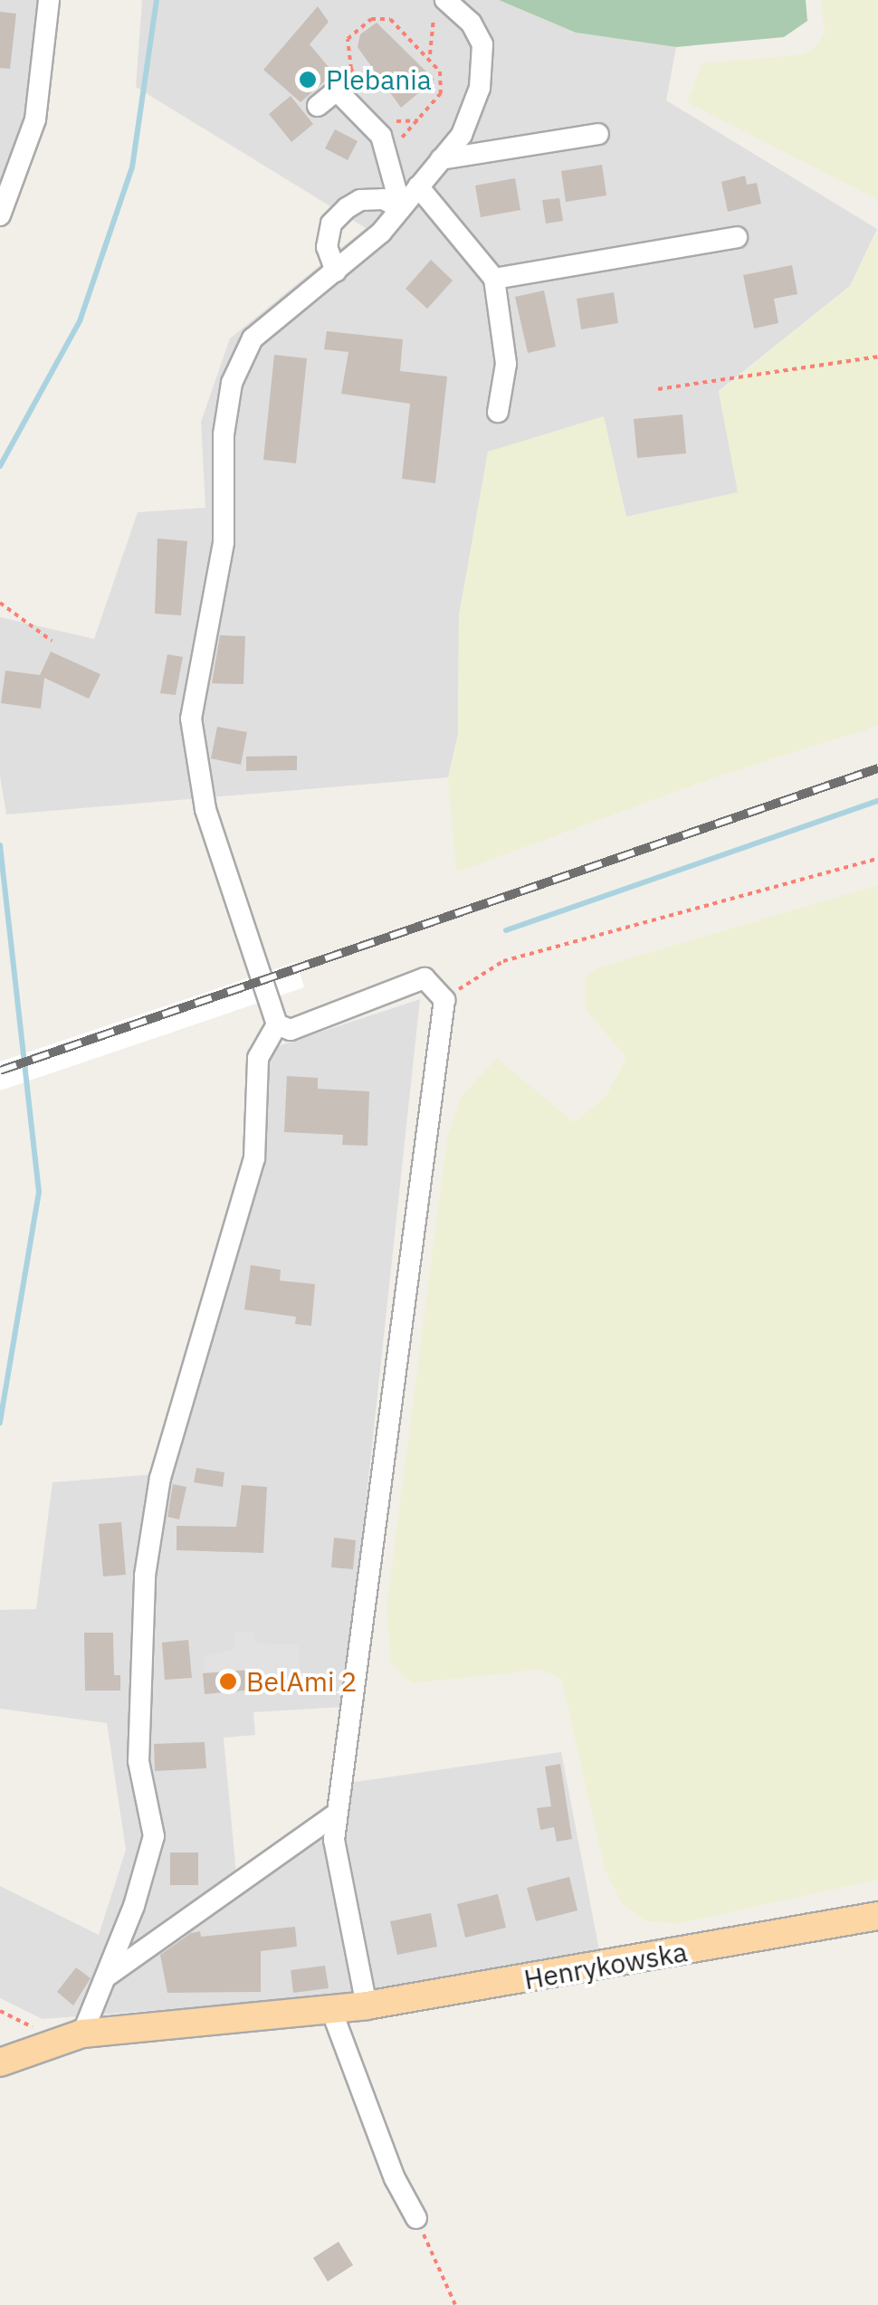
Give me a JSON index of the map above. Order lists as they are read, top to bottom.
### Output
{
  "streets": {
    "main road": ["Henrykowska"]
  },
  "places": ["Plebania", "BelAmi 2"]
}
